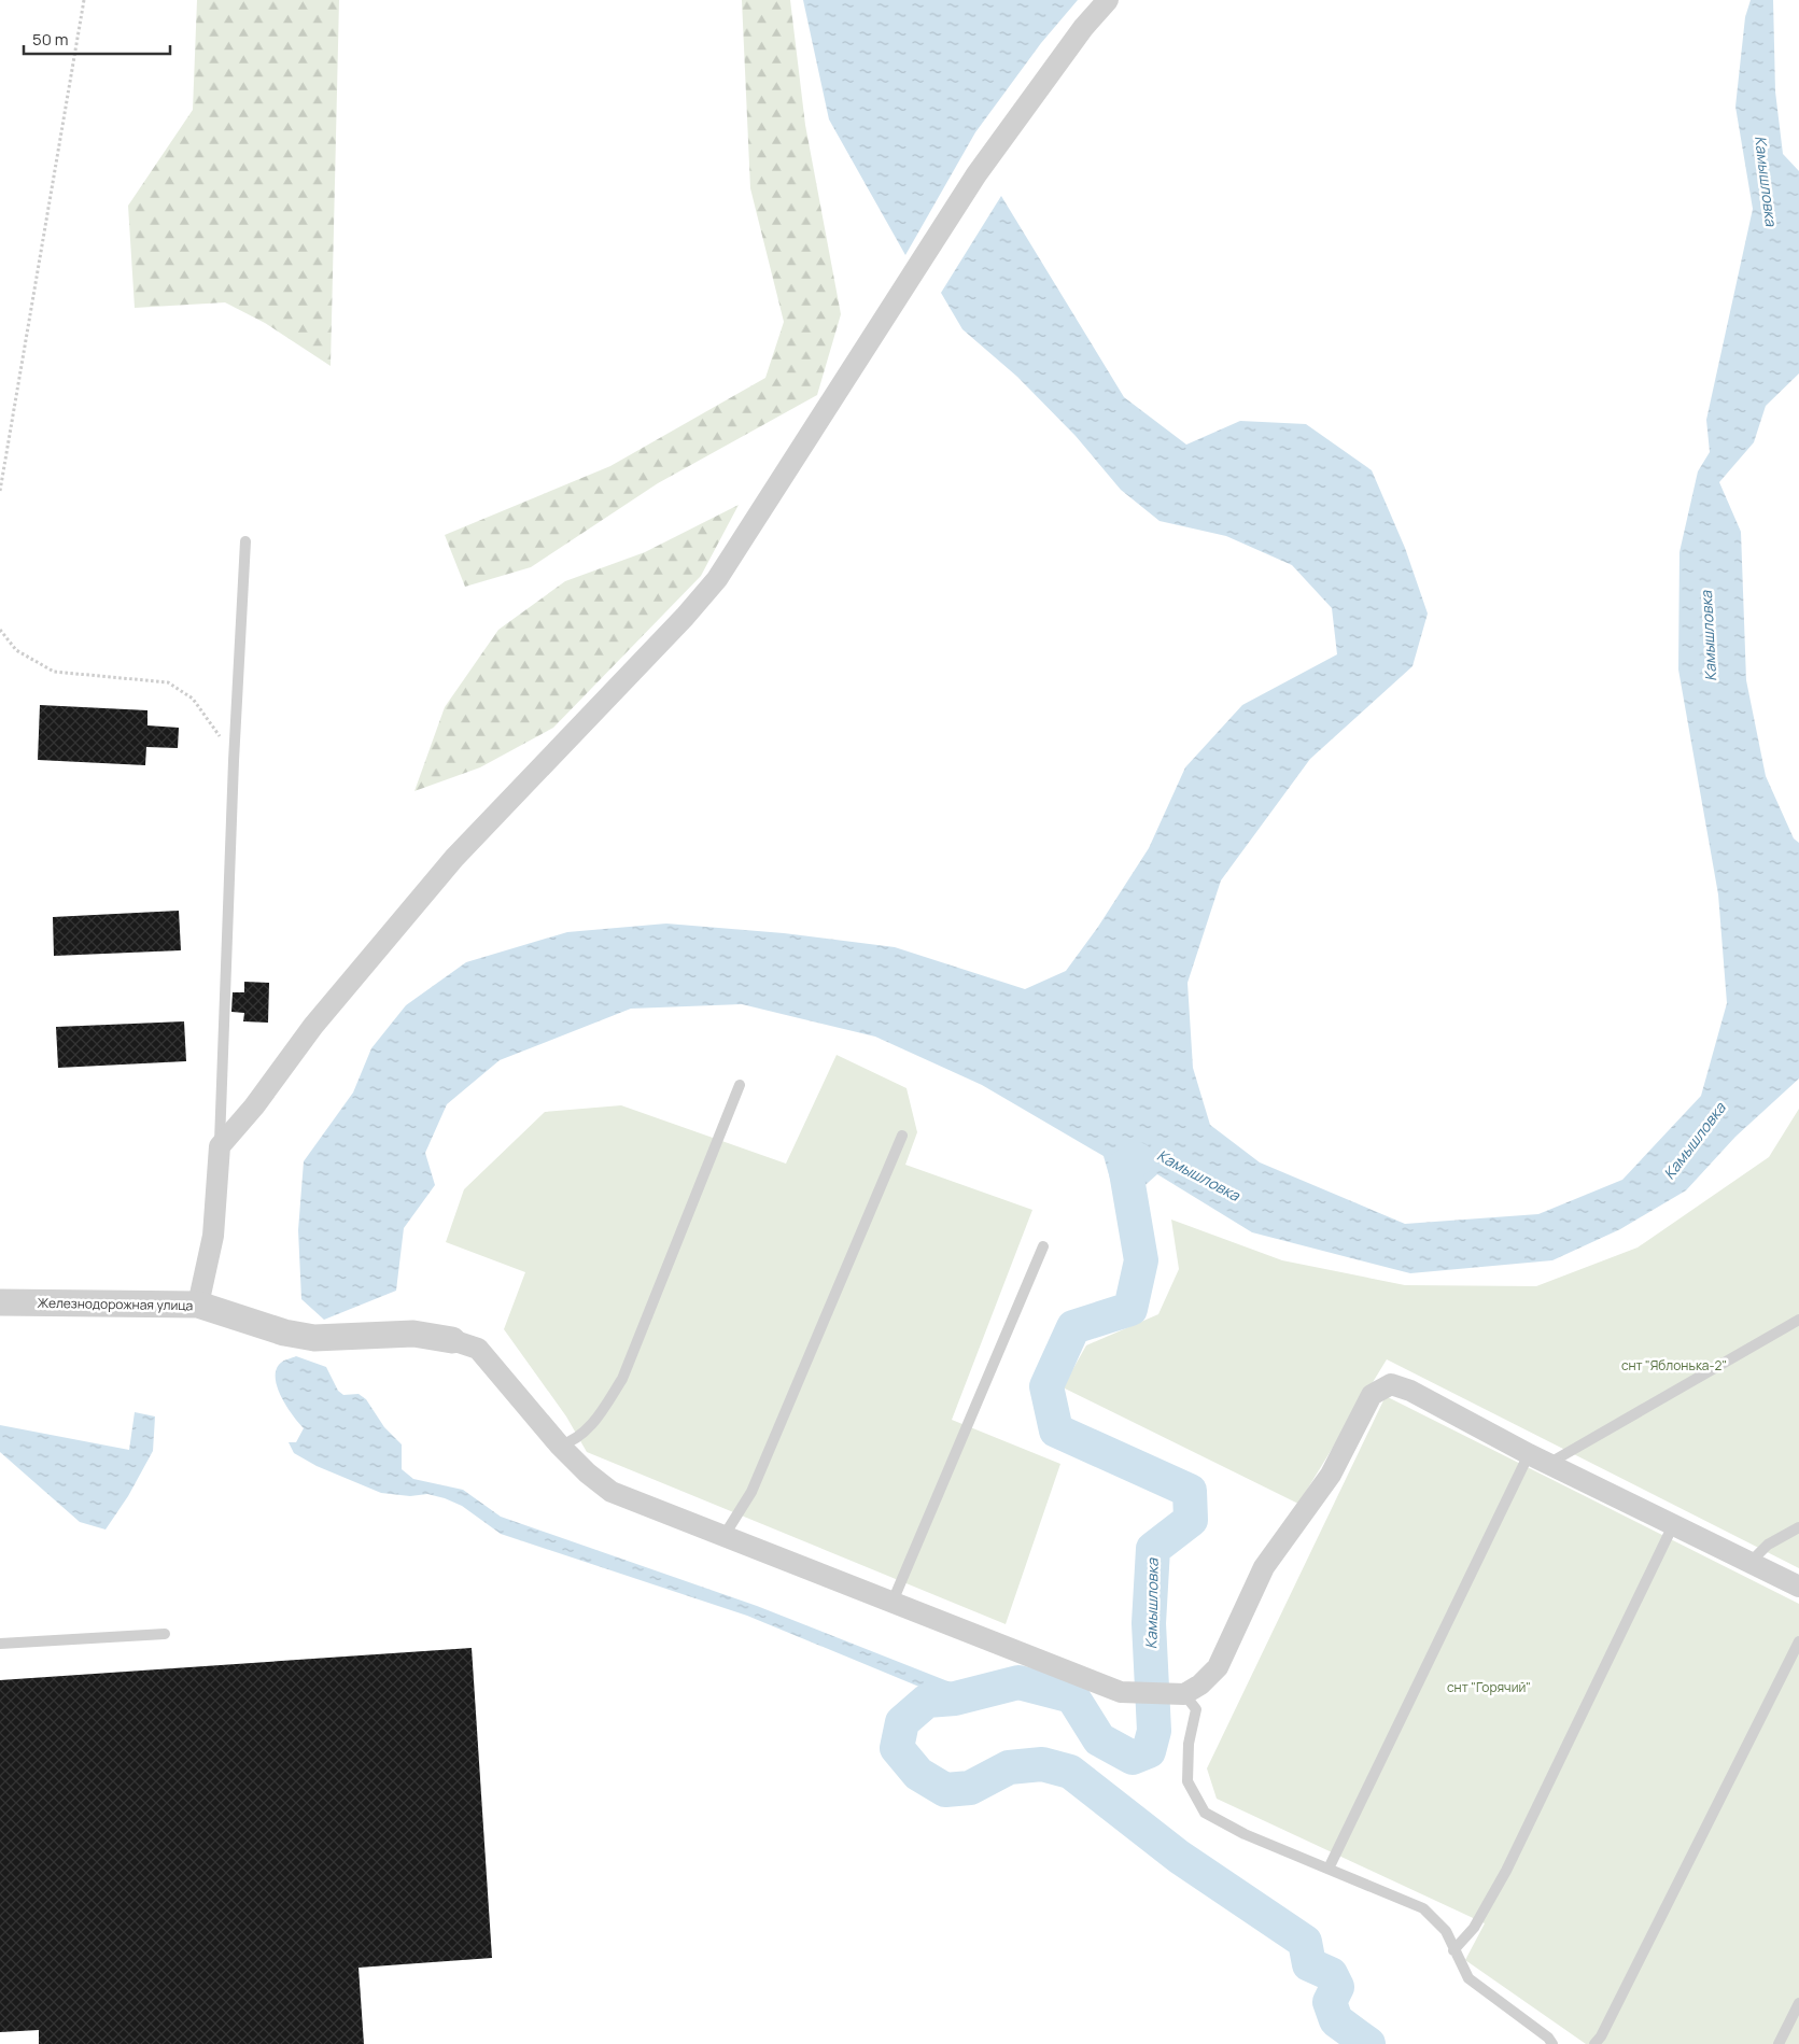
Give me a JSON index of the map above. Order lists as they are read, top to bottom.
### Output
{
  "streets": {
    "street": ["Железнодорожная улица"]
  },
  "water": ["Камышловка"],
  "parks": ["снт \"Яблонька-2\"", "снт \"Горячий\""],
  "scale_bar": "50 m"
}
